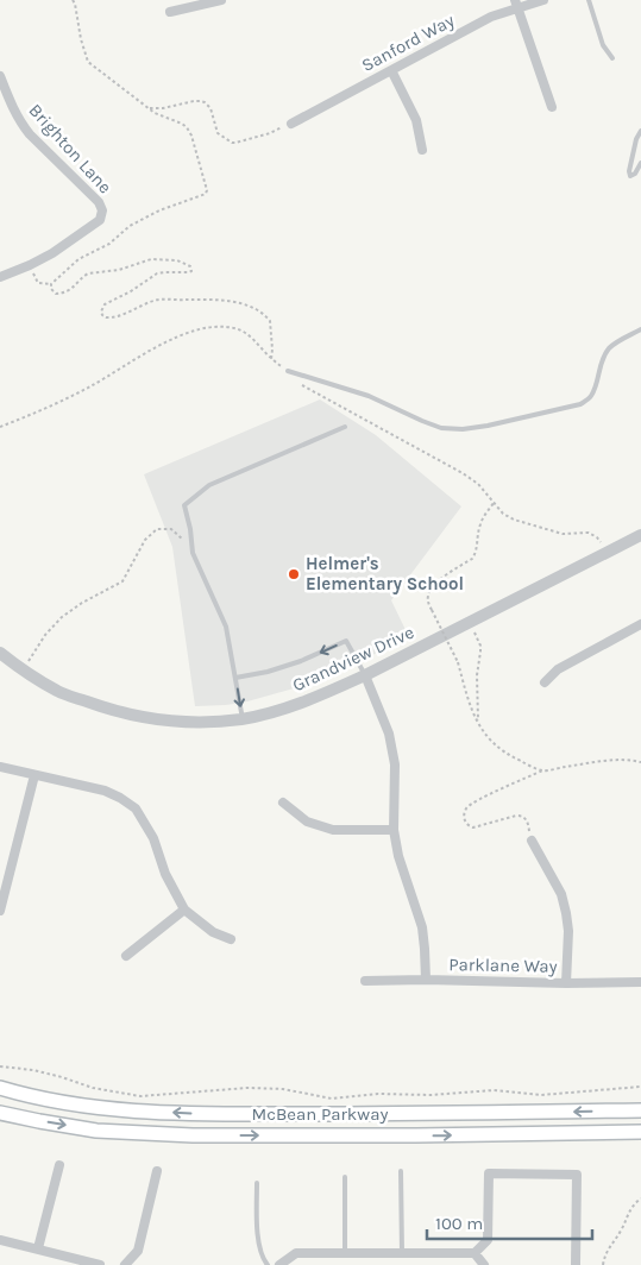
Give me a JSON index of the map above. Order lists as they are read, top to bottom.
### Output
{
  "streets": {
    "main road": ["McBean Parkway"],
    "street": [
      "Sanford Way",
      "Brighton Lane",
      "Grandview Drive",
      "Parklane Way"
    ]
  },
  "places": ["Helmer's Elementary School"],
  "scale_bar": "100 m"
}
